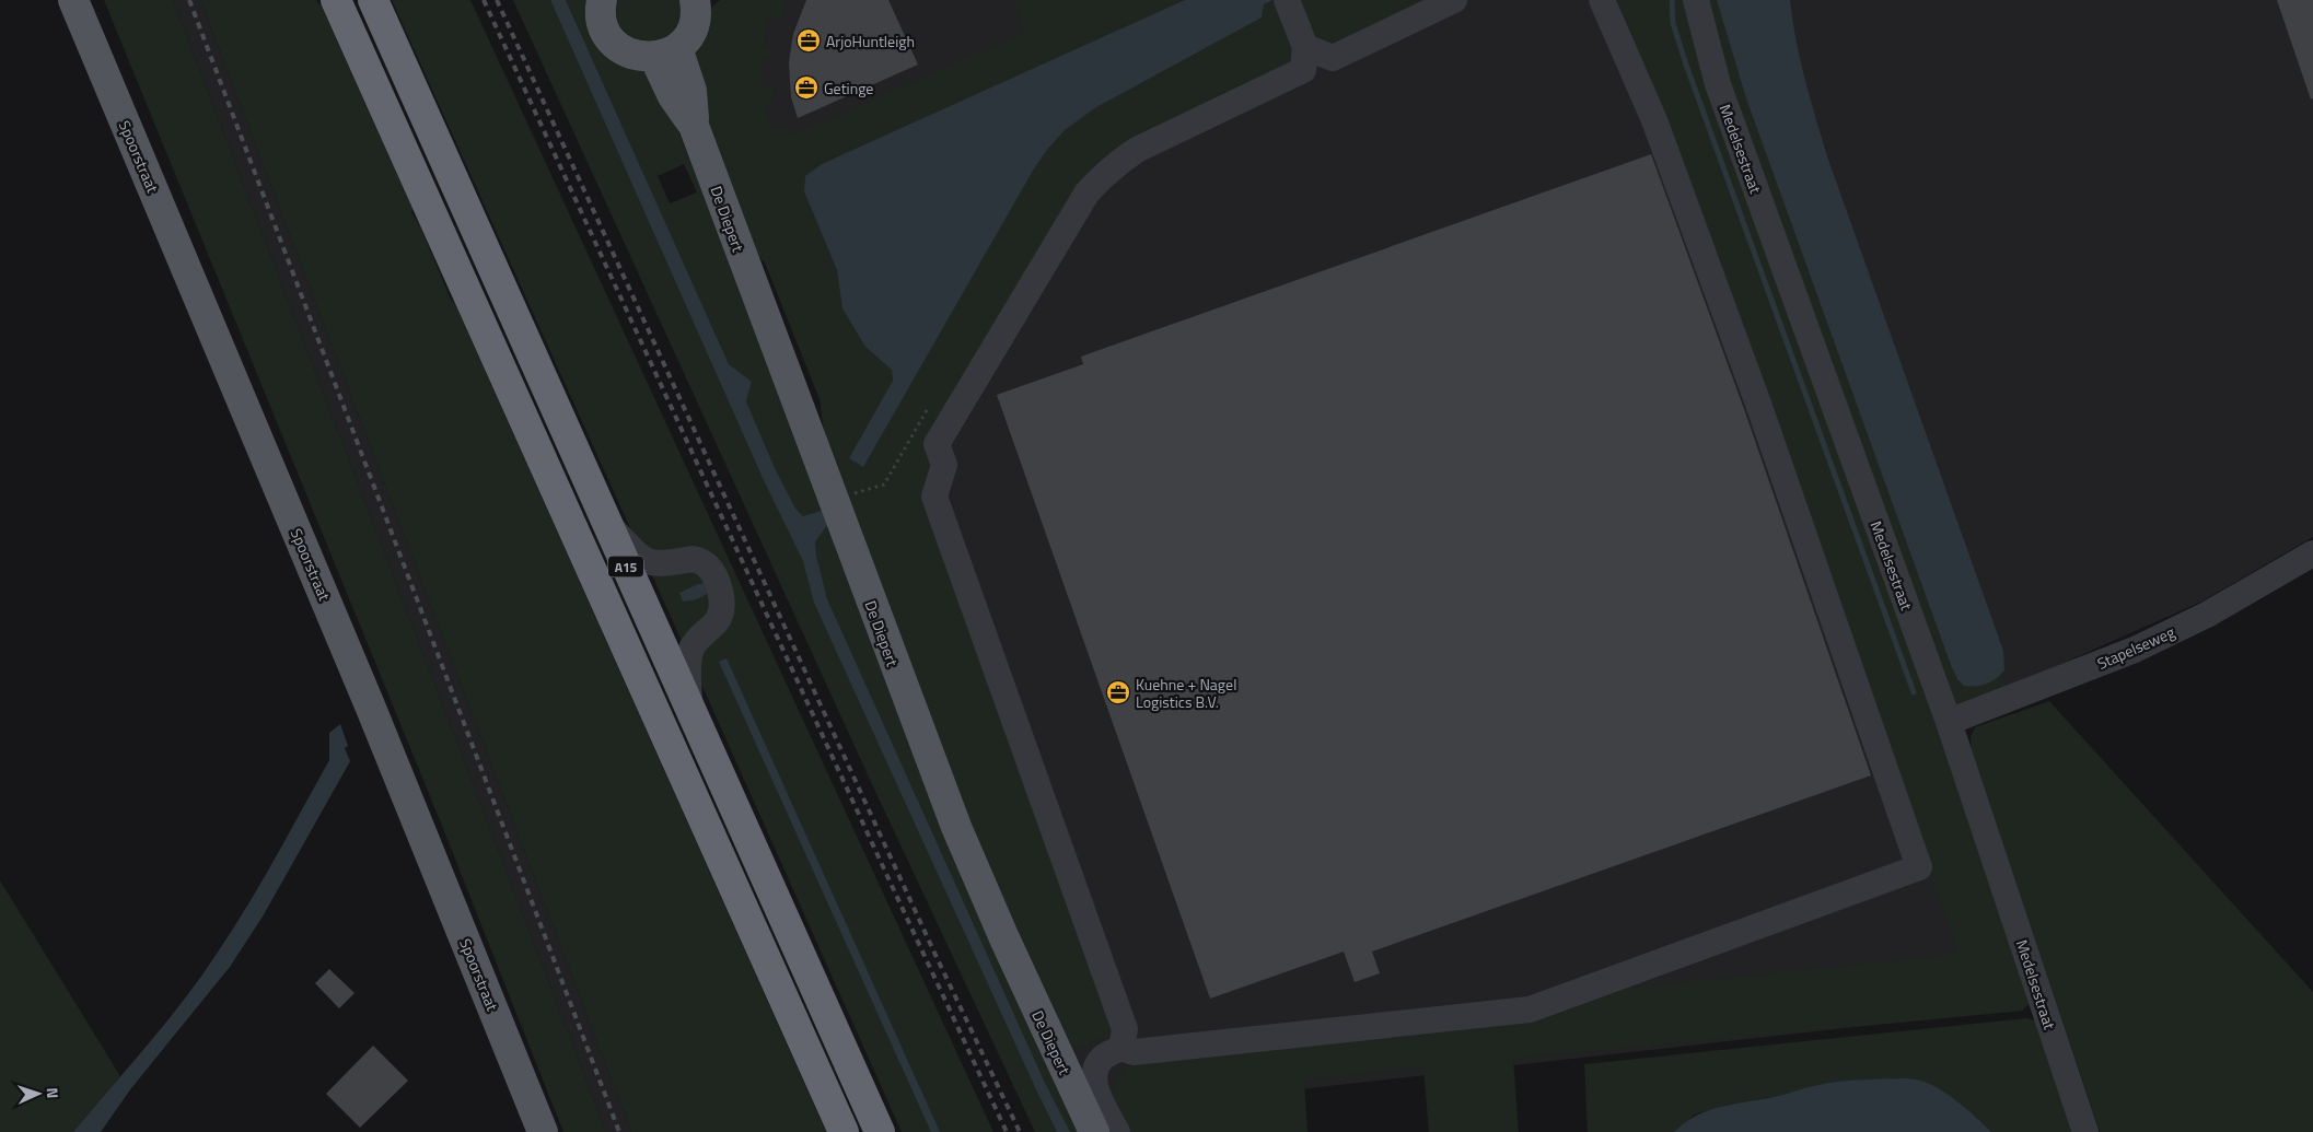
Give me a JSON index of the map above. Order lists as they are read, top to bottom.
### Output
{
  "streets": {
    "highway": ["A15"],
    "main road": ["Spoorstraat", "De Diepert"],
    "street": ["Medelsestraat", "Stapelseweg"]
  },
  "crossings": [
    ["Medelsestraat", "Stapelseweg"]
  ],
  "places": {
    "office": ["ArjoHuntleigh", "Getinge", "Kuehne + Nagel Logistics B.V."]
  },
  "north": "right"
}
